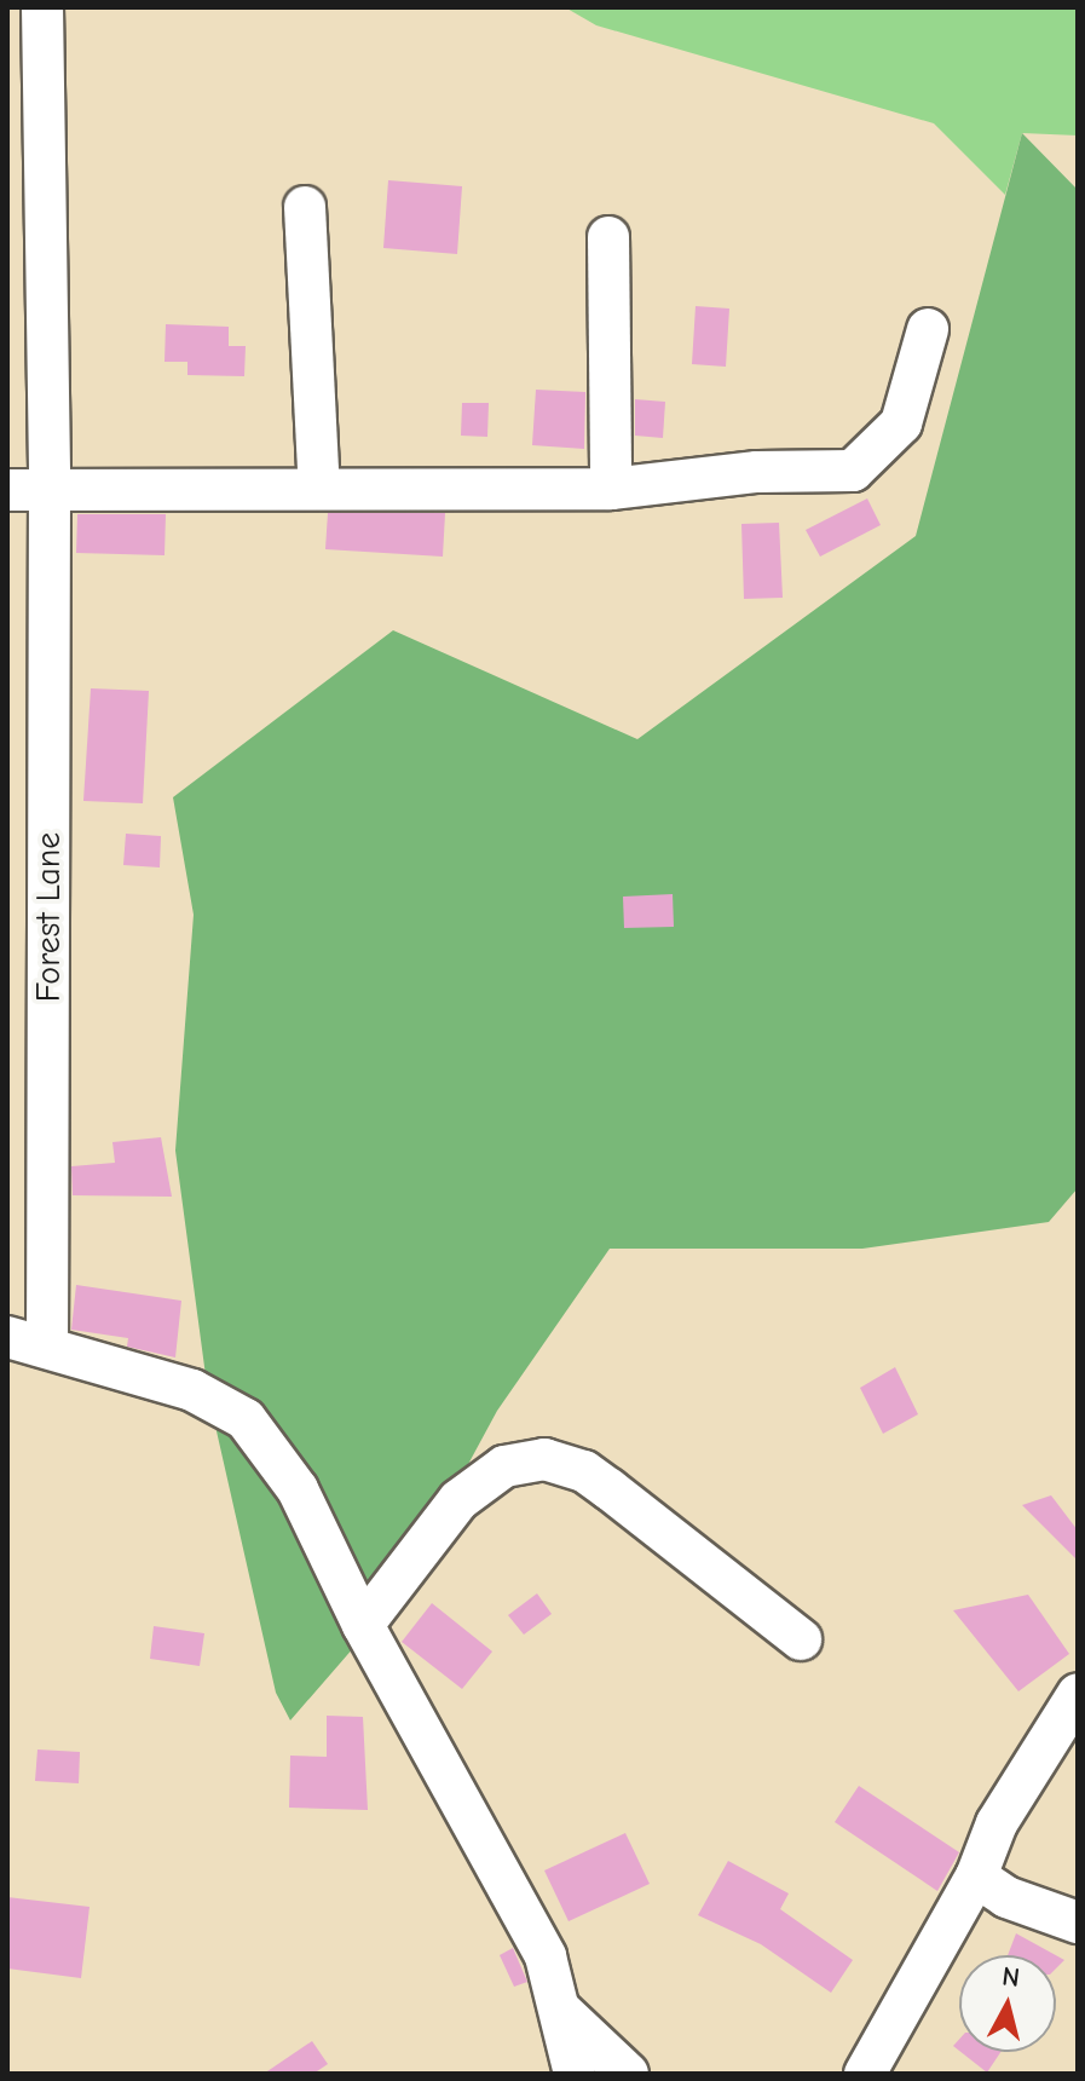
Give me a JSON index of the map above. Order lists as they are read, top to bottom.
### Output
{
  "streets": {
    "street": ["Forest Lane"]
  },
  "north": "top"
}
